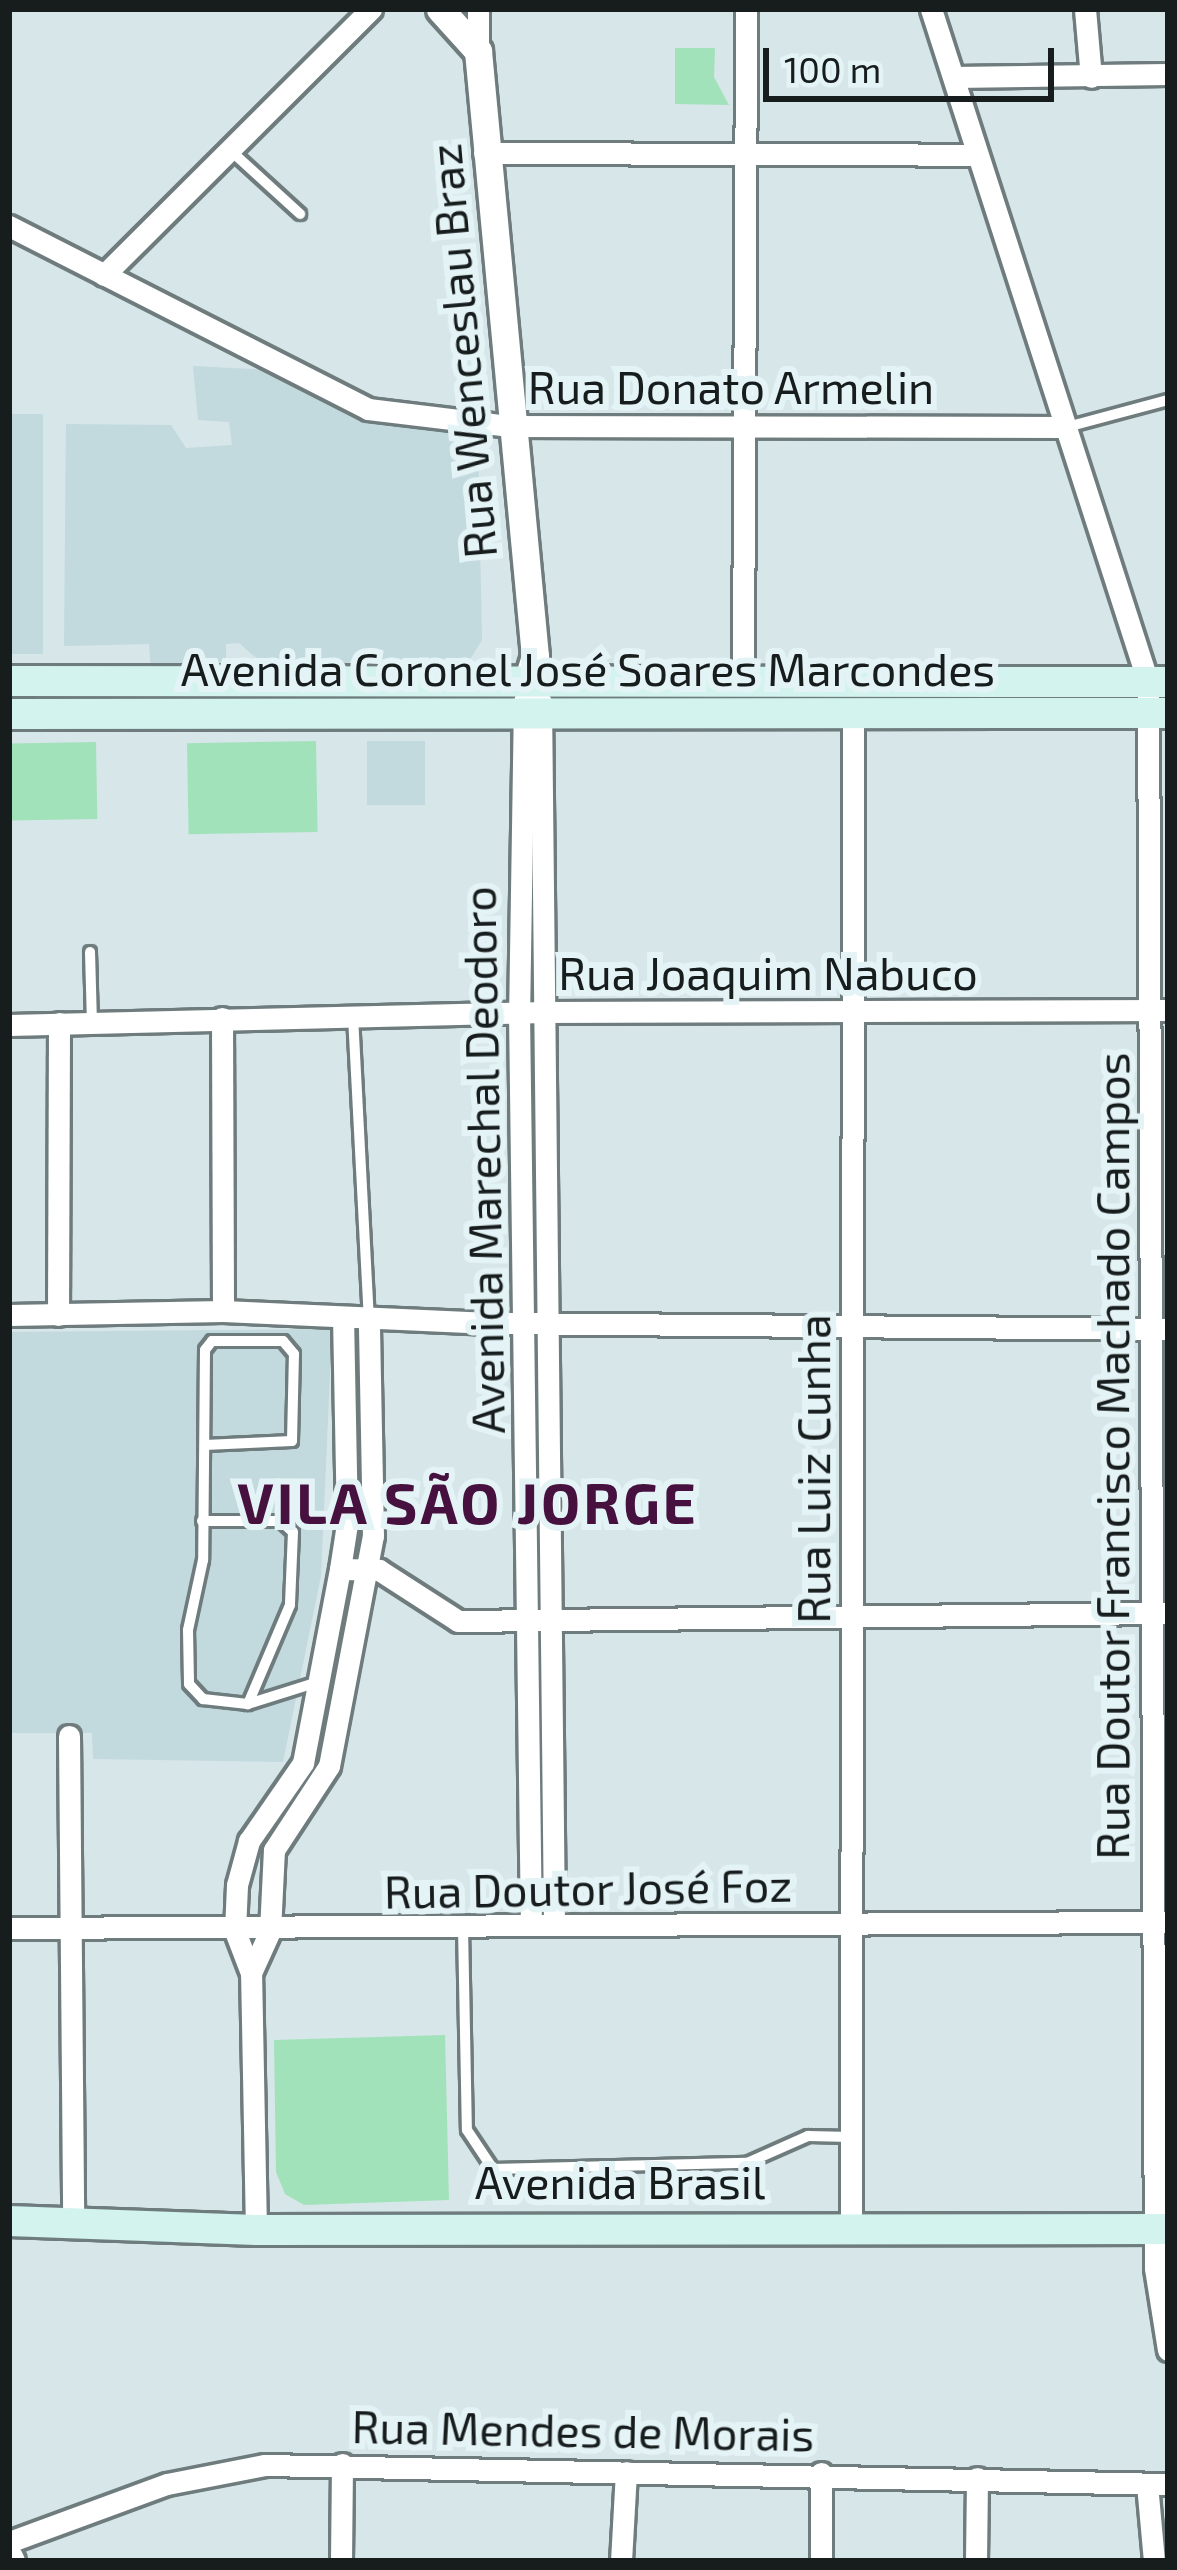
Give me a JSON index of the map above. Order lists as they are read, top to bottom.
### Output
{
  "streets": {
    "main road": ["Avenida Coronel José Soares Marcondes", "Avenida Brasil"],
    "street": [
      "Rua Wenceslau Braz",
      "Rua Donato Armelin",
      "Rua Joaquim Nabuco",
      "Avenida Marechal Deodoro",
      "Rua Doutor Francisco Machado Campos",
      "Rua Luiz Cunha",
      "Rua Doutor José Foz",
      "Rua Mendes de Morais"
    ]
  },
  "crossings": [
    ["Rua Wenceslau Braz", "Rua Donato Armelin"],
    ["Rua Wenceslau Braz", "Avenida Coronel José Soares Marcondes"],
    ["Rua Wenceslau Braz", "Avenida Marechal Deodoro"],
    ["Rua Donato Armelin", "Rua Doutor Francisco Machado Campos"],
    ["Avenida Coronel José Soares Marcondes", "Avenida Marechal Deodoro"],
    ["Avenida Coronel José Soares Marcondes", "Rua Doutor Francisco Machado Campos"],
    ["Avenida Coronel José Soares Marcondes", "Rua Luiz Cunha"],
    ["Rua Joaquim Nabuco", "Avenida Marechal Deodoro"],
    ["Rua Joaquim Nabuco", "Rua Doutor Francisco Machado Campos"],
    ["Rua Joaquim Nabuco", "Rua Luiz Cunha"],
    ["Avenida Marechal Deodoro", "Rua Doutor José Foz"],
    ["Rua Doutor Francisco Machado Campos", "Rua Doutor José Foz"],
    ["Rua Doutor Francisco Machado Campos", "Avenida Brasil"],
    ["Rua Luiz Cunha", "Rua Doutor José Foz"],
    ["Rua Luiz Cunha", "Avenida Brasil"]
  ],
  "districts": ["VILA SÃO JORGE"],
  "scale_bar": "100 m"
}
